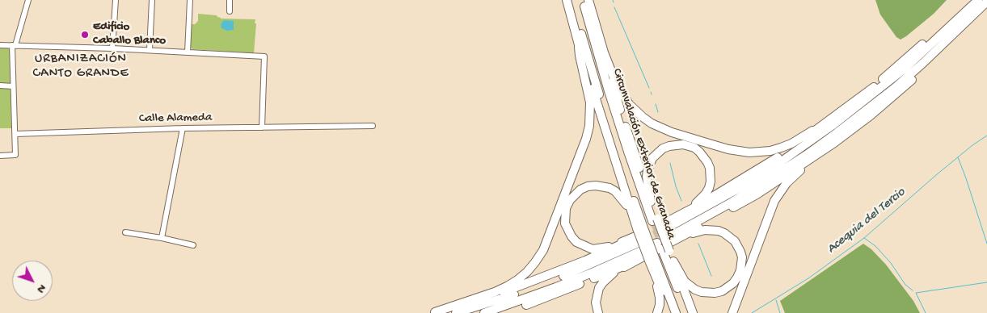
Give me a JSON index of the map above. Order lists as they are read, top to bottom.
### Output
{
  "streets": {
    "highway": ["Circunvalación Exterior de Granada"],
    "street": ["Calle Alameda"]
  },
  "districts": ["URBANIZACIÓN CANTO GRANDE"],
  "water": ["Acequia del Tercio"],
  "places": ["Edificio Caballo Blanco"],
  "north": "bottom right"
}
